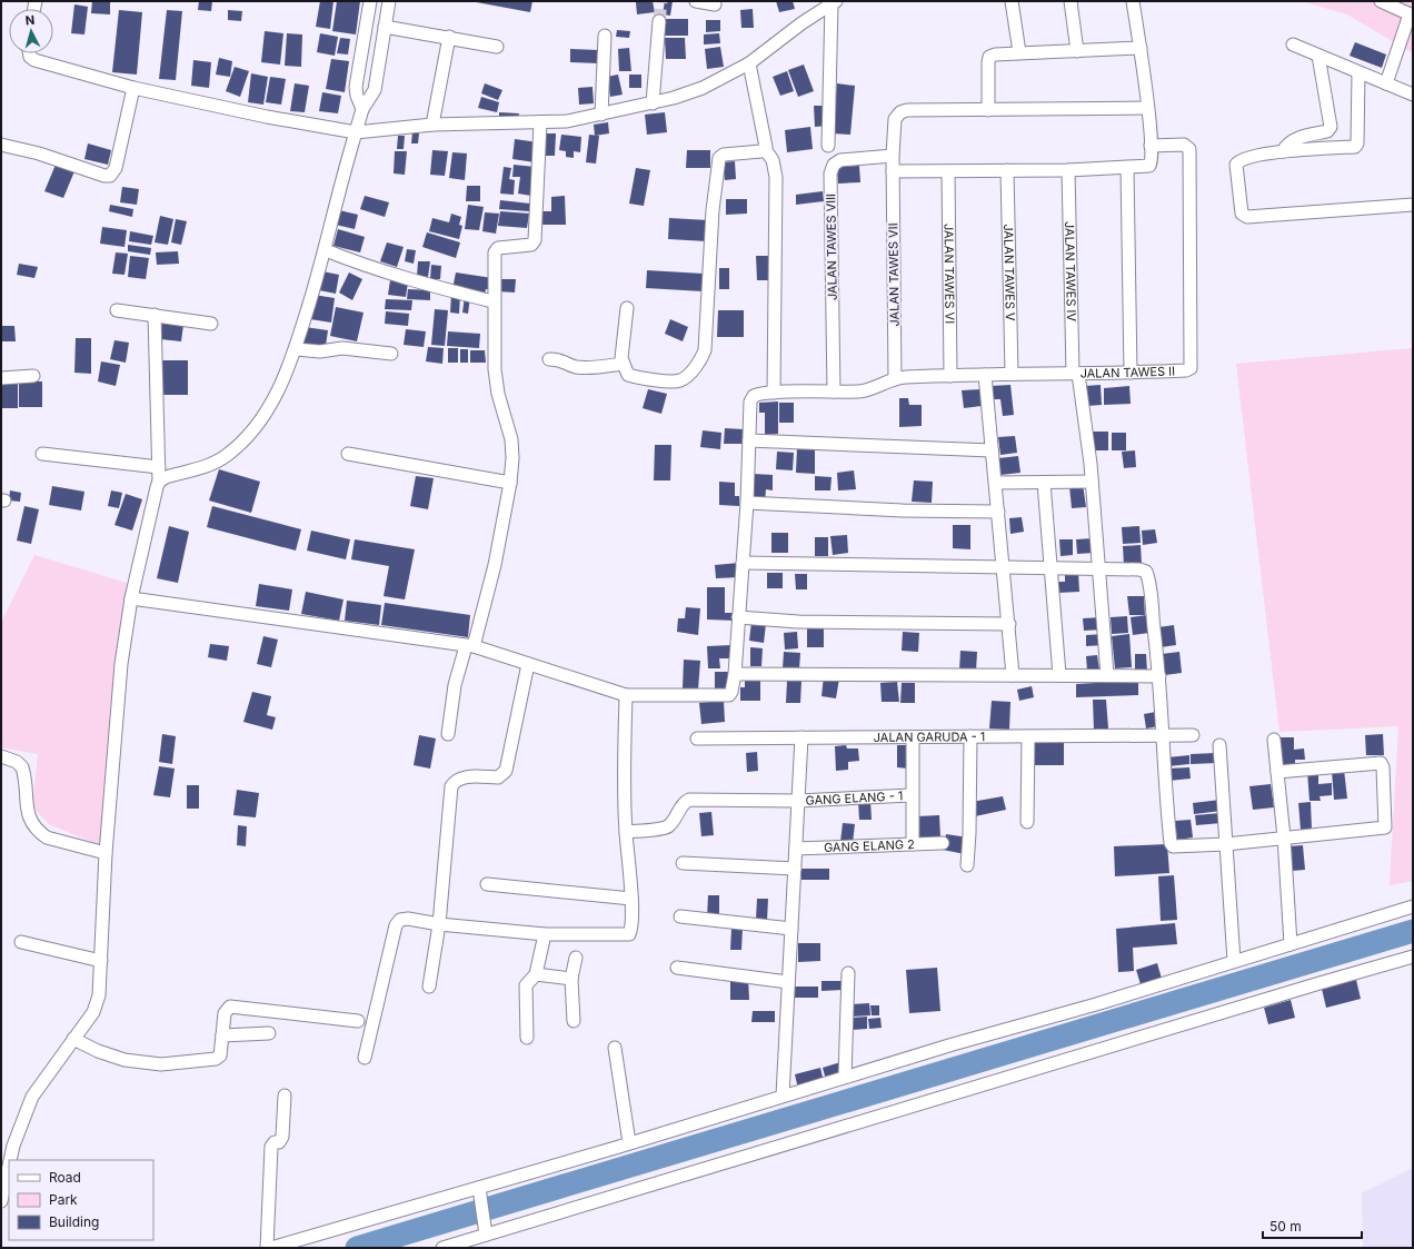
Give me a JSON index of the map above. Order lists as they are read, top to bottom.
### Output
{
  "streets": {
    "street": [
      "JALAN TAWES VIII",
      "JALAN TAWES IV",
      "JALAN TAWES V",
      "JALAN TAWES VI",
      "JALAN TAWES VII",
      "JALAN TAWES II",
      "JALAN GARUDA - 1",
      "GANG ELANG - 1",
      "GANG ELANG 2"
    ]
  },
  "crossings": [
    ["JALAN TAWES VIII", "JALAN TAWES VII"],
    ["JALAN TAWES VIII", "JALAN TAWES II"],
    ["JALAN TAWES IV", "JALAN TAWES II"],
    ["JALAN TAWES V", "JALAN TAWES II"],
    ["JALAN TAWES VI", "JALAN TAWES II"],
    ["JALAN TAWES VII", "JALAN TAWES II"]
  ],
  "legend": ["Road", "Park", "Building"],
  "scale_bar": "50 m",
  "north": "top"
}
